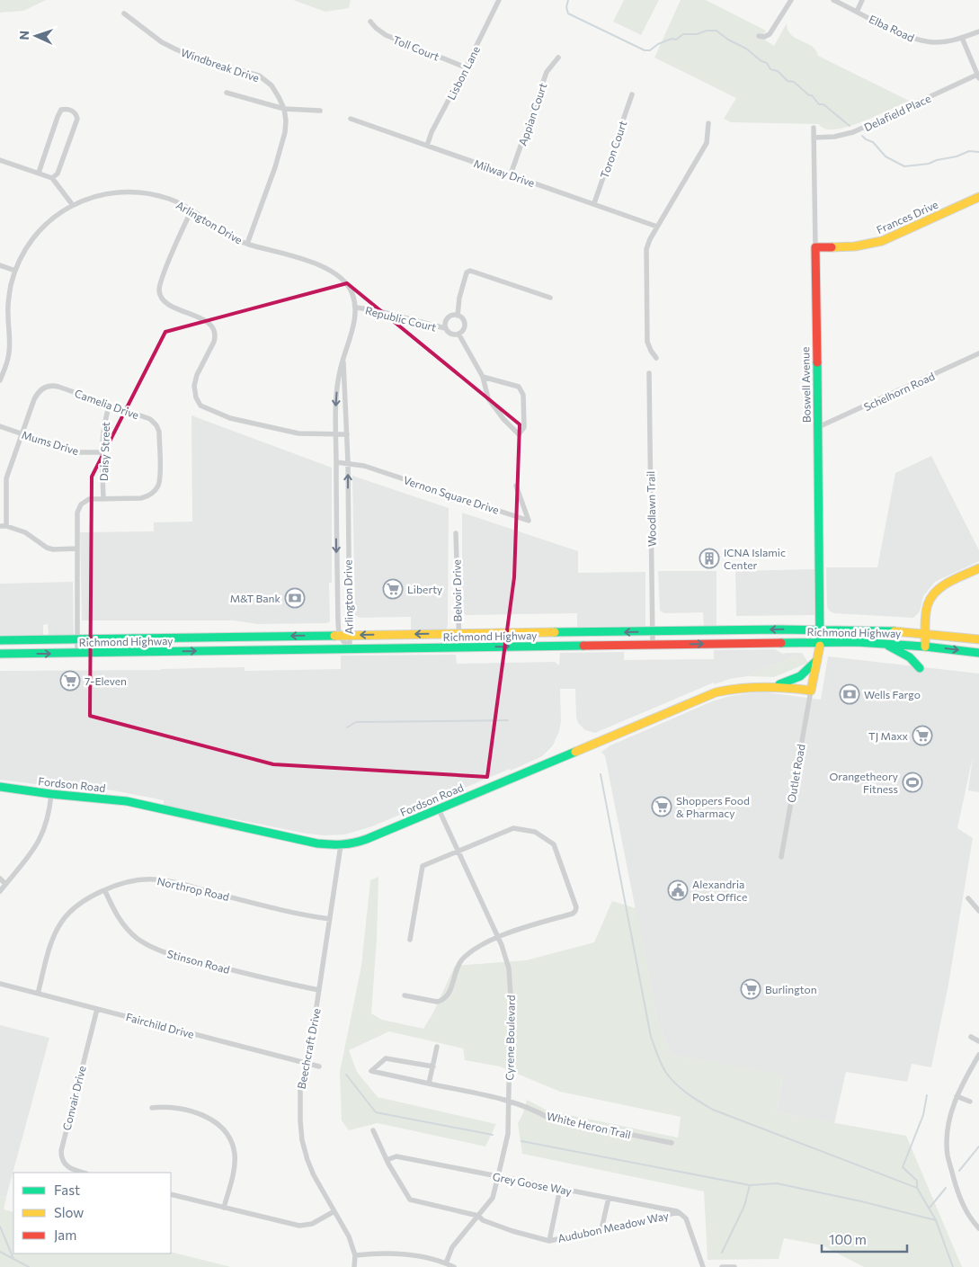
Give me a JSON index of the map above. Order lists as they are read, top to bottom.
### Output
{
  "streets": {
    "main road": [
      "Frances Drive",
      "Boswell Avenue",
      "Richmond Highway",
      "Fordson Road"
    ],
    "street": [
      "Elba Road",
      "Toll Court",
      "Windbreak Drive",
      "Lisbon Lane",
      "Delafield Place",
      "Appian Court",
      "Toron Court",
      "Milway Drive",
      "Arlington Drive",
      "Republic Court",
      "Schelhorn Road",
      "Camelia Drive",
      "Mums Drive",
      "Daisy Street",
      "Vernon Square Drive",
      "Woodlawn Trail",
      "Belvoir Drive",
      "Outlet Road",
      "Northrop Road",
      "Stinson Road",
      "Fairchild Drive",
      "Cyrene Boulevard",
      "Beechcraft Drive",
      "Convair Drive",
      "White Heron Trail",
      "Grey Goose Way",
      "Audubon Meadow Way"
    ]
  },
  "crossings": [
    ["Toll Court", "Lisbon Lane"],
    ["Windbreak Drive", "Arlington Drive"],
    ["Lisbon Lane", "Milway Drive"],
    ["Delafield Place", "Boswell Avenue"],
    ["Appian Court", "Milway Drive"],
    ["Toron Court", "Milway Drive"],
    ["Frances Drive", "Boswell Avenue"],
    ["Arlington Drive", "Republic Court"],
    ["Arlington Drive", "Vernon Square Drive"],
    ["Arlington Drive", "Richmond Highway"],
    ["Boswell Avenue", "Schelhorn Road"],
    ["Boswell Avenue", "Richmond Highway"],
    ["Camelia Drive", "Mums Drive"],
    ["Camelia Drive", "Daisy Street"],
    ["Camelia Drive", "Richmond Highway"],
    ["Mums Drive", "Daisy Street"],
    ["Woodlawn Trail", "Richmond Highway"],
    ["Belvoir Drive", "Richmond Highway"],
    ["Outlet Road", "Fordson Road"],
    ["Fordson Road", "Cyrene Boulevard"],
    ["Fordson Road", "Beechcraft Drive"],
    ["Northrop Road", "Stinson Road"],
    ["Northrop Road", "Fairchild Drive"],
    ["Northrop Road", "Beechcraft Drive"],
    ["Stinson Road", "Beechcraft Drive"],
    ["Fairchild Drive", "Beechcraft Drive"],
    ["Fairchild Drive", "Convair Drive"],
    ["Cyrene Boulevard", "White Heron Trail"],
    ["Cyrene Boulevard", "Grey Goose Way"],
    ["Cyrene Boulevard", "Audubon Meadow Way"],
    ["Grey Goose Way", "Audubon Meadow Way"]
  ],
  "places": {
    "building": ["ICNA Islamic Center"],
    "supermarket": [
      "Liberty",
      "7-Eleven",
      "TJ Maxx",
      "Shoppers Food & Pharmacy",
      "Burlington"
    ],
    "bank": ["M&T Bank", "Wells Fargo"],
    "sports": ["Orangetheory Fitness"],
    "public building": ["Alexandria Post Office"]
  },
  "legend": ["Fast", "Slow", "Jam"],
  "scale_bar": "100 m",
  "north": "left"
}
